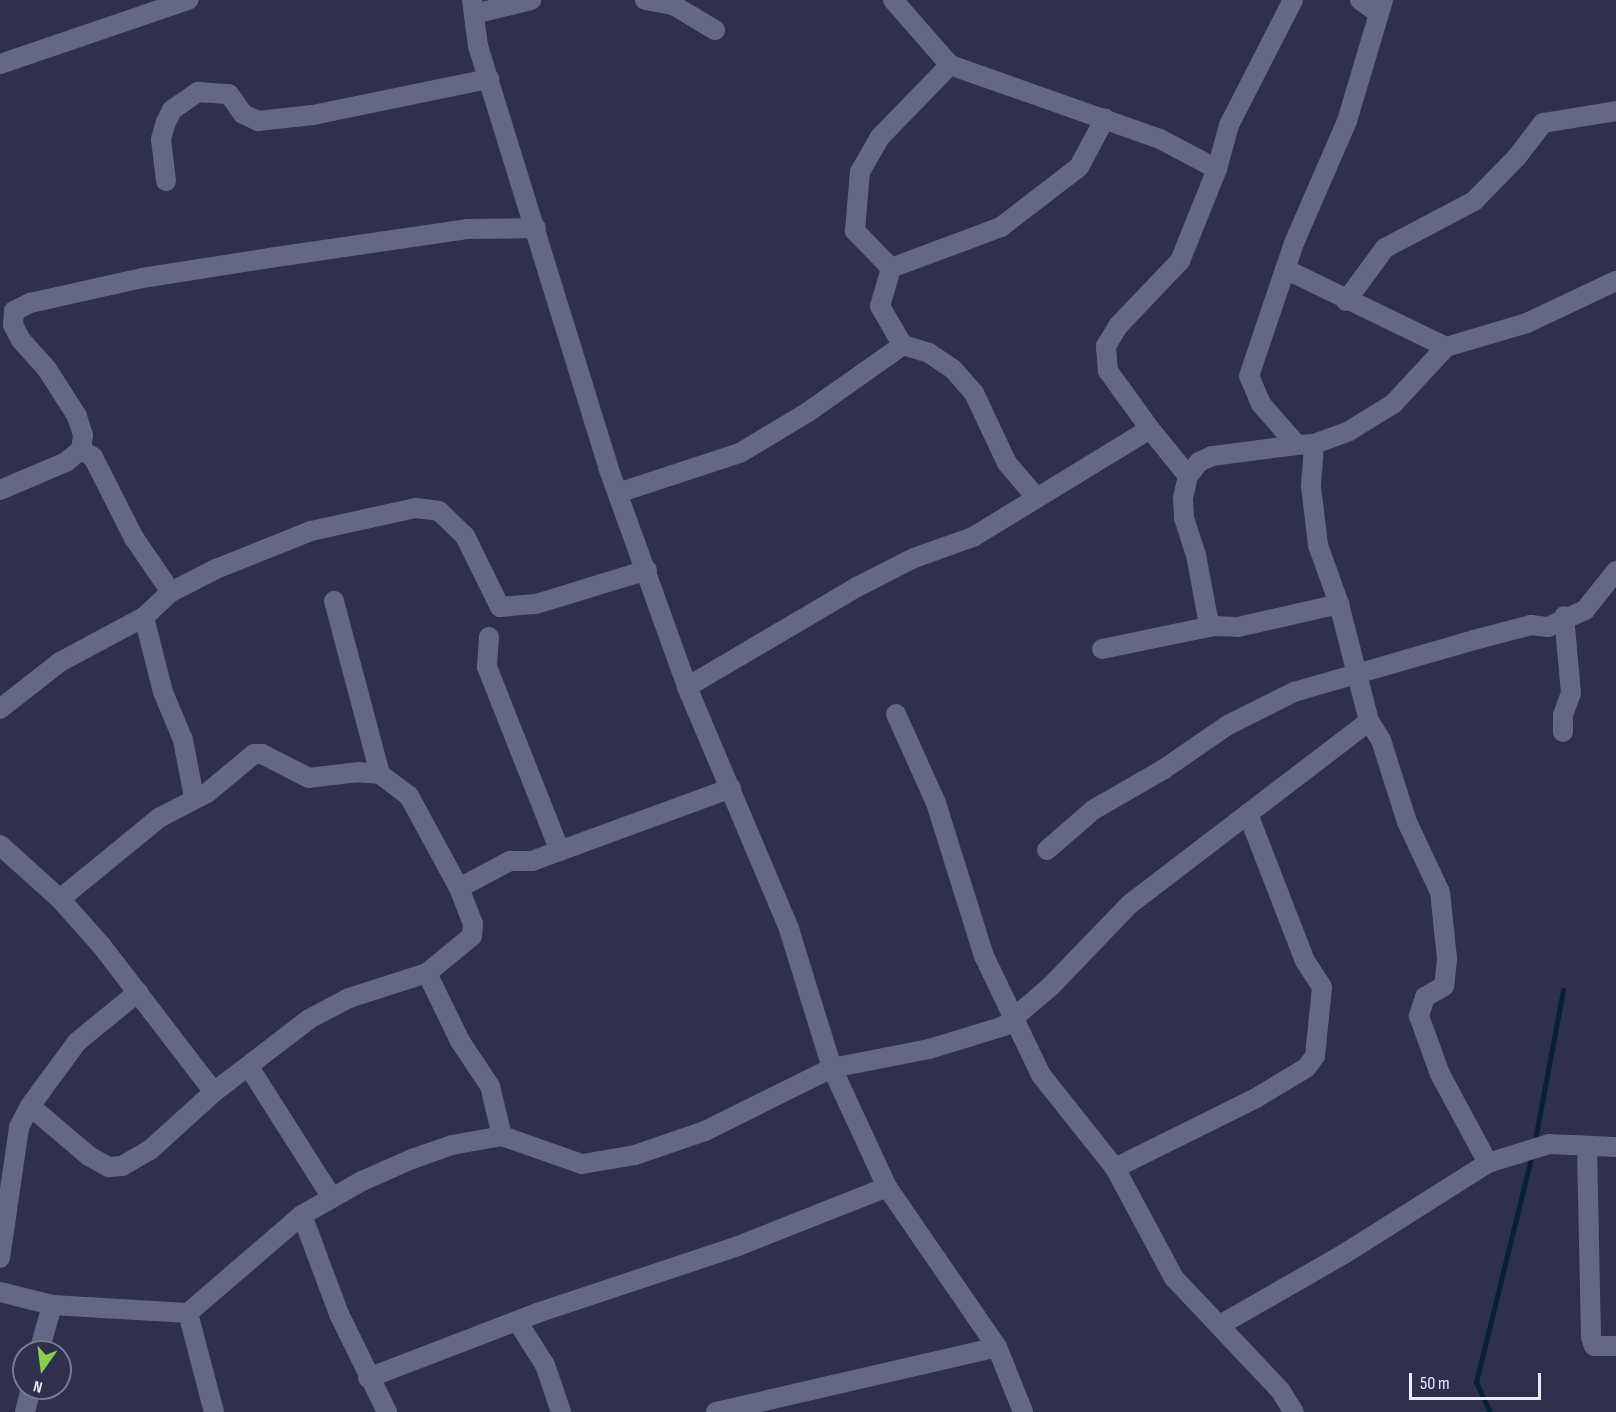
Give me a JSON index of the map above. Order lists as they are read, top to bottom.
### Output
{
  "scale_bar": "50 m",
  "north": "bottom"
}
